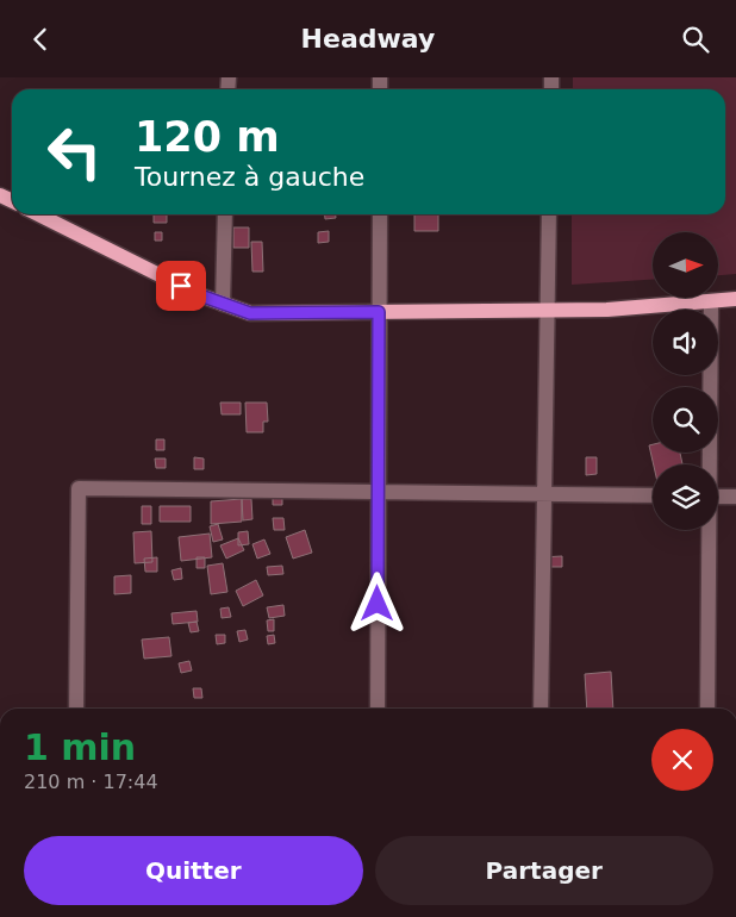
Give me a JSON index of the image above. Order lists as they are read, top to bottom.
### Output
{
  "north": "right",
  "page": {
    "header": "Headway",
    "turn": ["120 m", "Tournez à gauche"],
    "heading": ["1 min", "210 m · 17:44"],
    "buttons": ["Quitter", "Partager"]
  }
}
